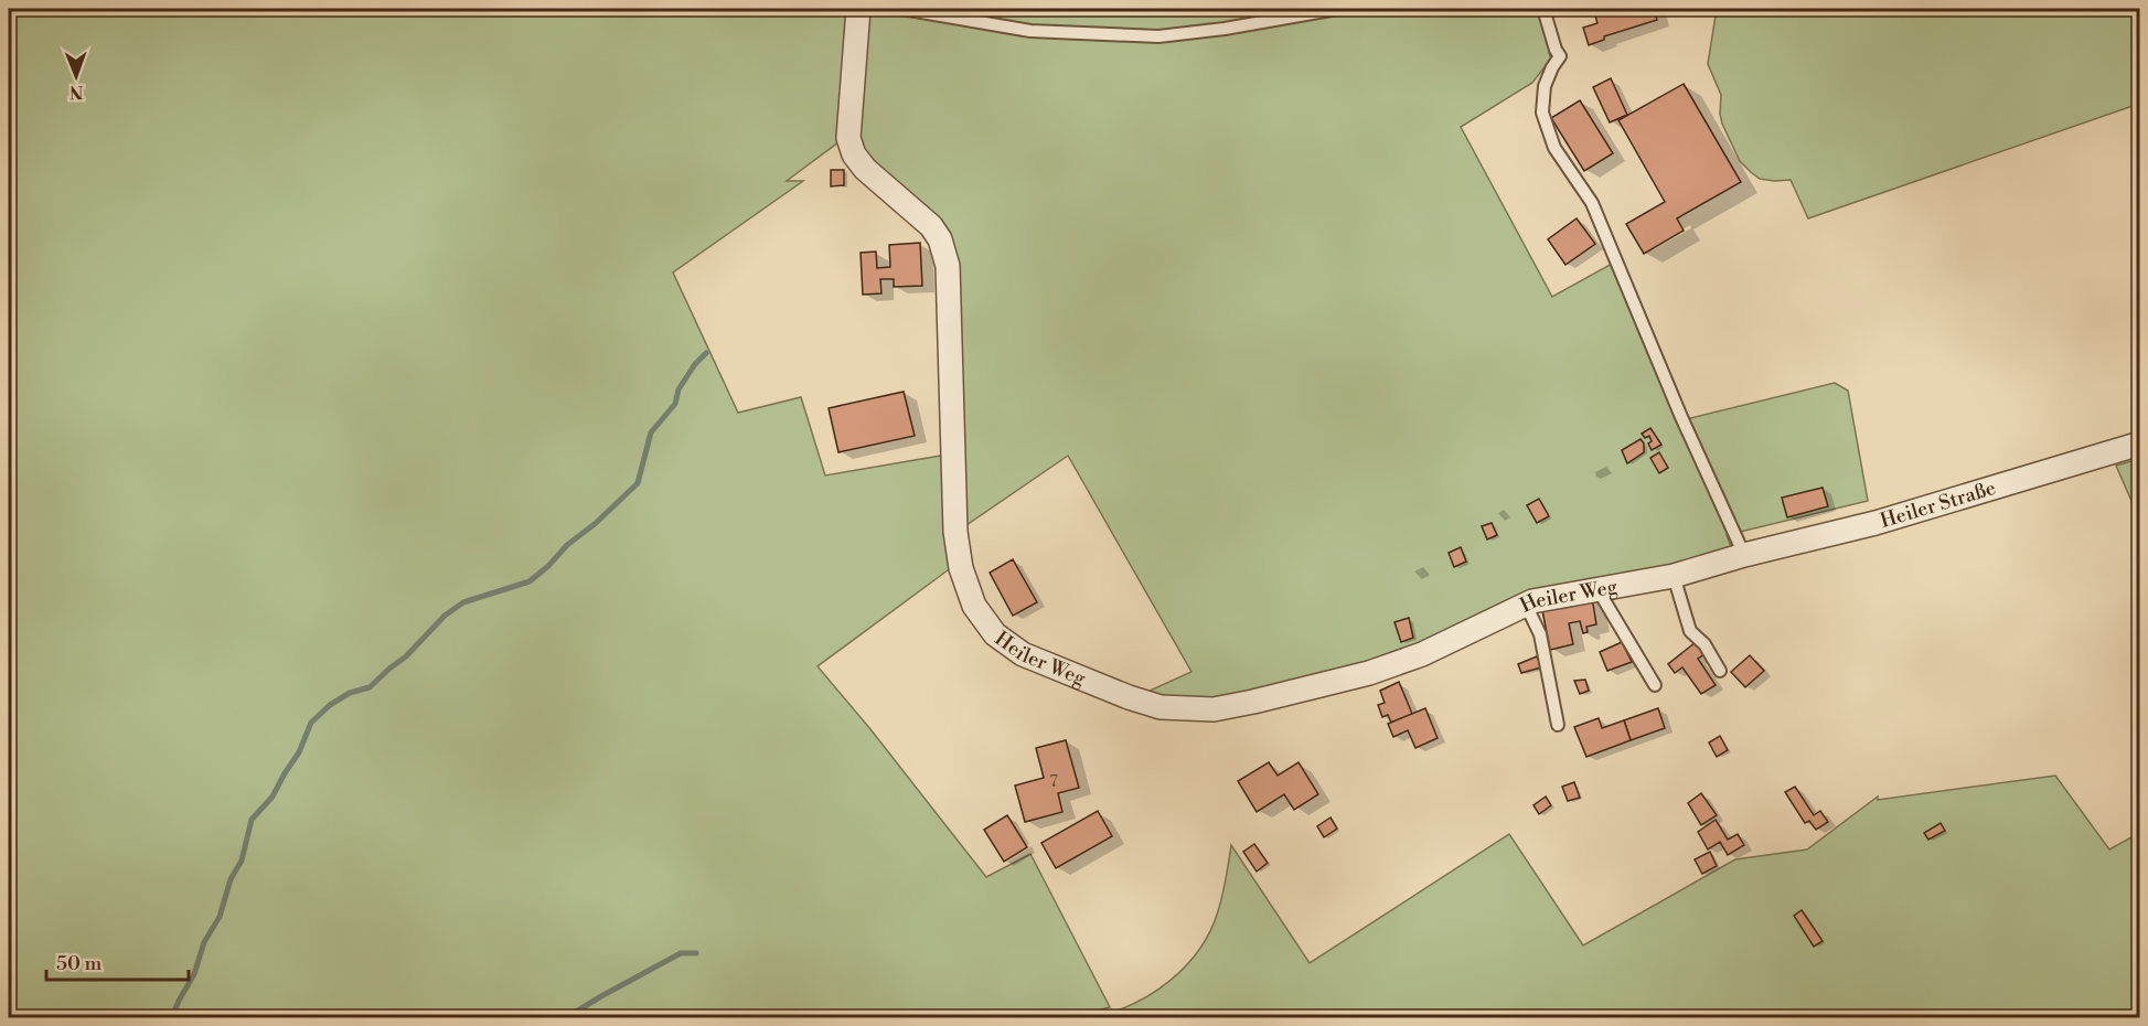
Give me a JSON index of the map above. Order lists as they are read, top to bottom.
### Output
{
  "streets": {
    "street": ["Heiler Straße", "Heiler Weg"]
  },
  "crossings": [
    ["Heiler Straße", "Heiler Weg"]
  ],
  "house_numbers": ["7"],
  "scale_bar": "50 m",
  "north": "bottom"
}
